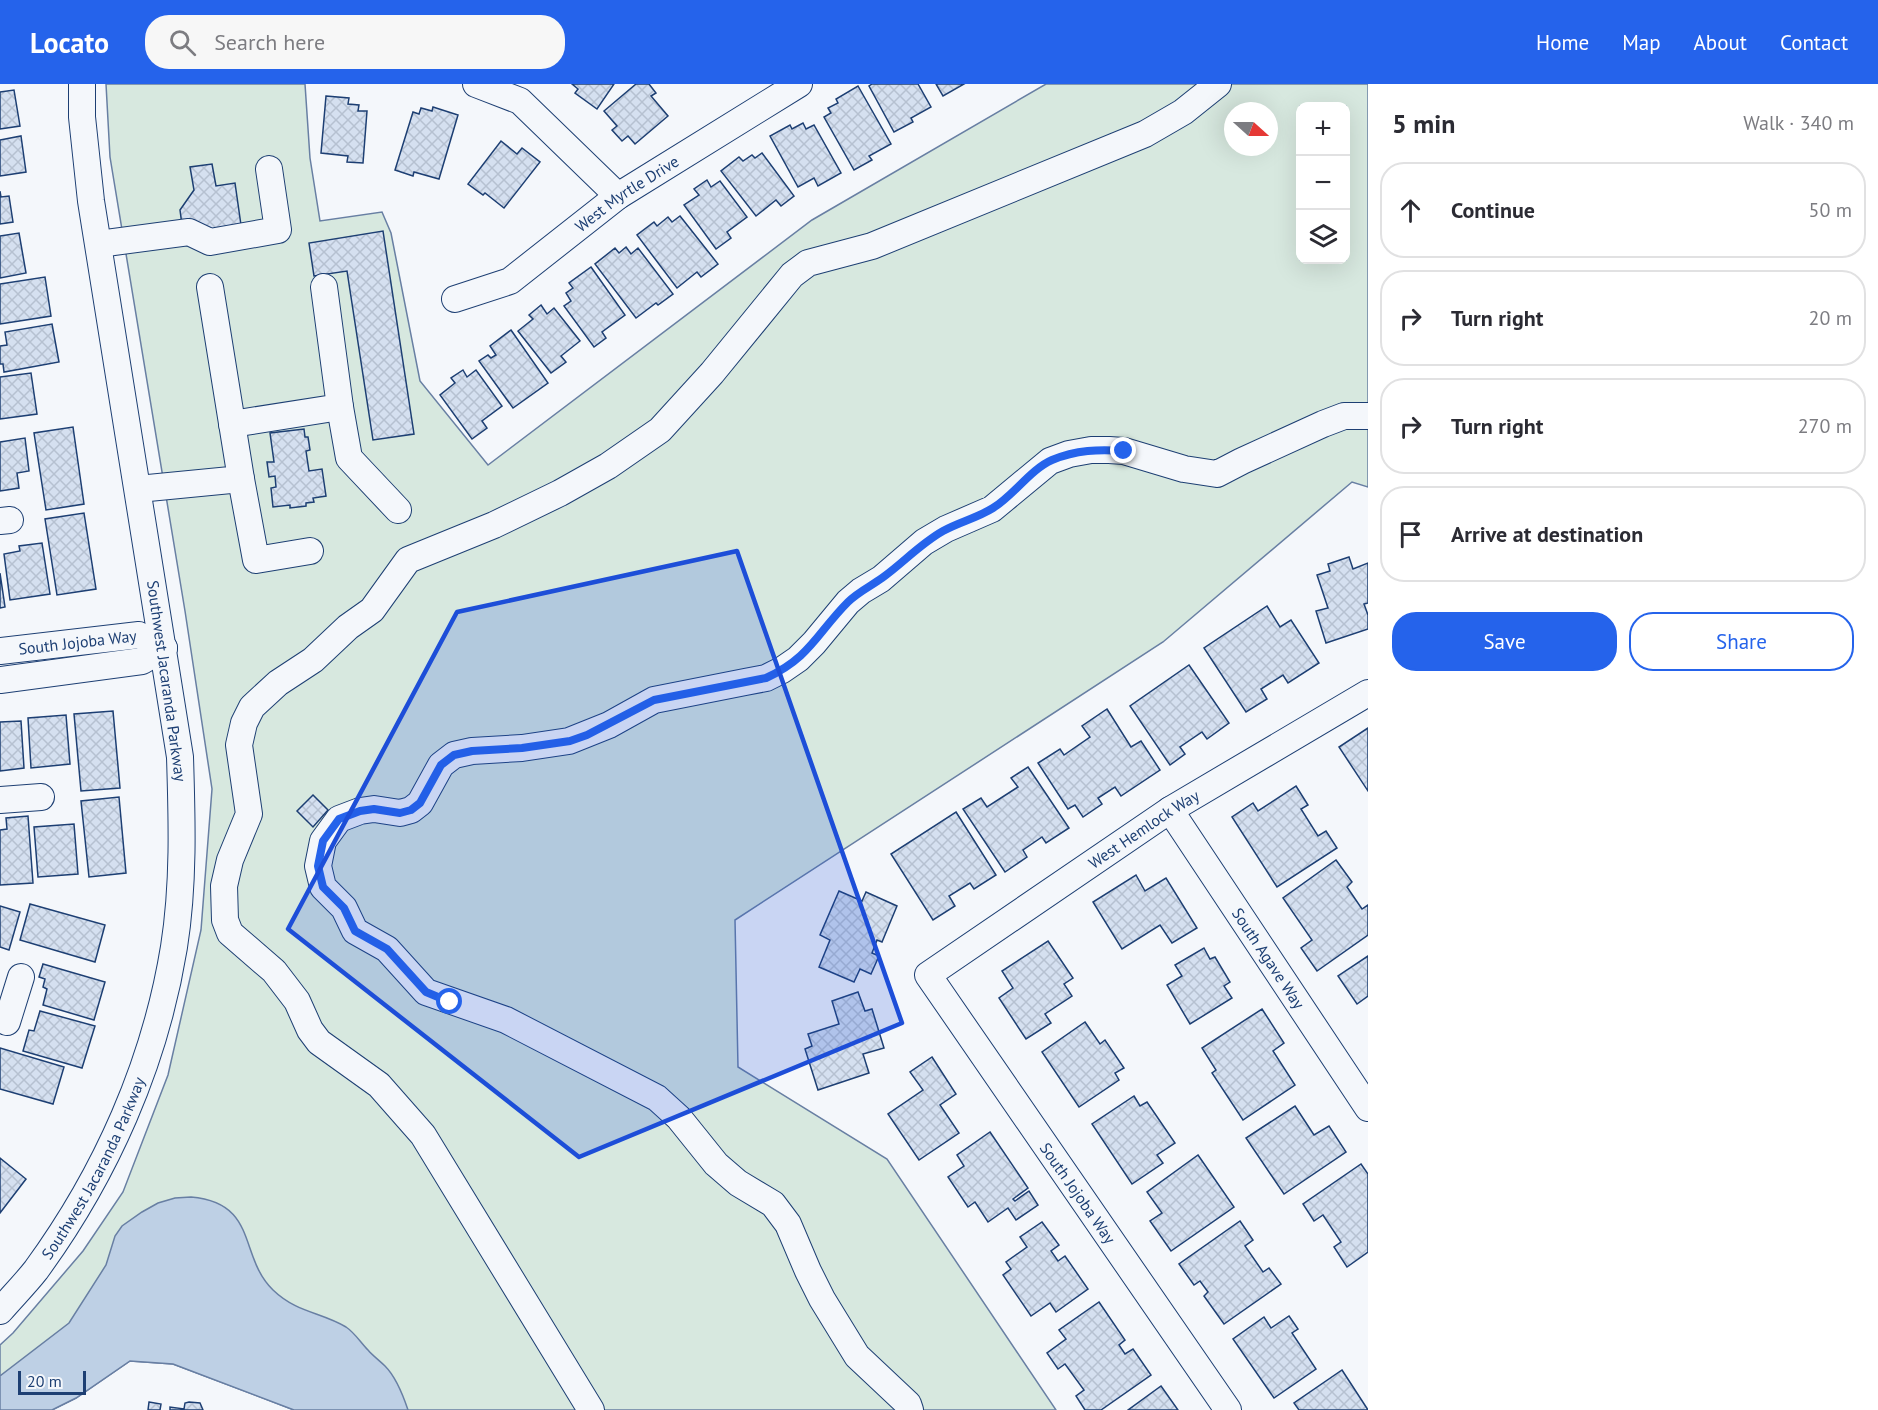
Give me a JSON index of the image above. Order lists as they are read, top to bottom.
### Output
{
  "streets": {
    "street": [
      "West Myrtle Drive",
      "South Jojoba Way",
      "Southwest Jacaranda Parkway",
      "West Hemlock Way",
      "South Agave Way"
    ]
  },
  "crossings": [
    ["South Jojoba Way", "Southwest Jacaranda Parkway"],
    ["South Jojoba Way", "West Hemlock Way"],
    ["West Hemlock Way", "South Agave Way"]
  ],
  "scale_bar": "20 m",
  "north": "right",
  "page": {
    "header": "Locato",
    "search": "Search here",
    "nav": [
      "Home",
      "Map",
      "About",
      "Contact"
    ],
    "heading": ["5 min", "Walk · 340 m"],
    "map_buttons": ["+", "−"],
    "list": [
      ["Continue", "50 m"],
      ["Turn right", "20 m"],
      ["Turn right", "270 m"],
      "Arrive at destination"
    ],
    "buttons": ["Save", "Share"],
    "scale": "20 m"
  }
}
